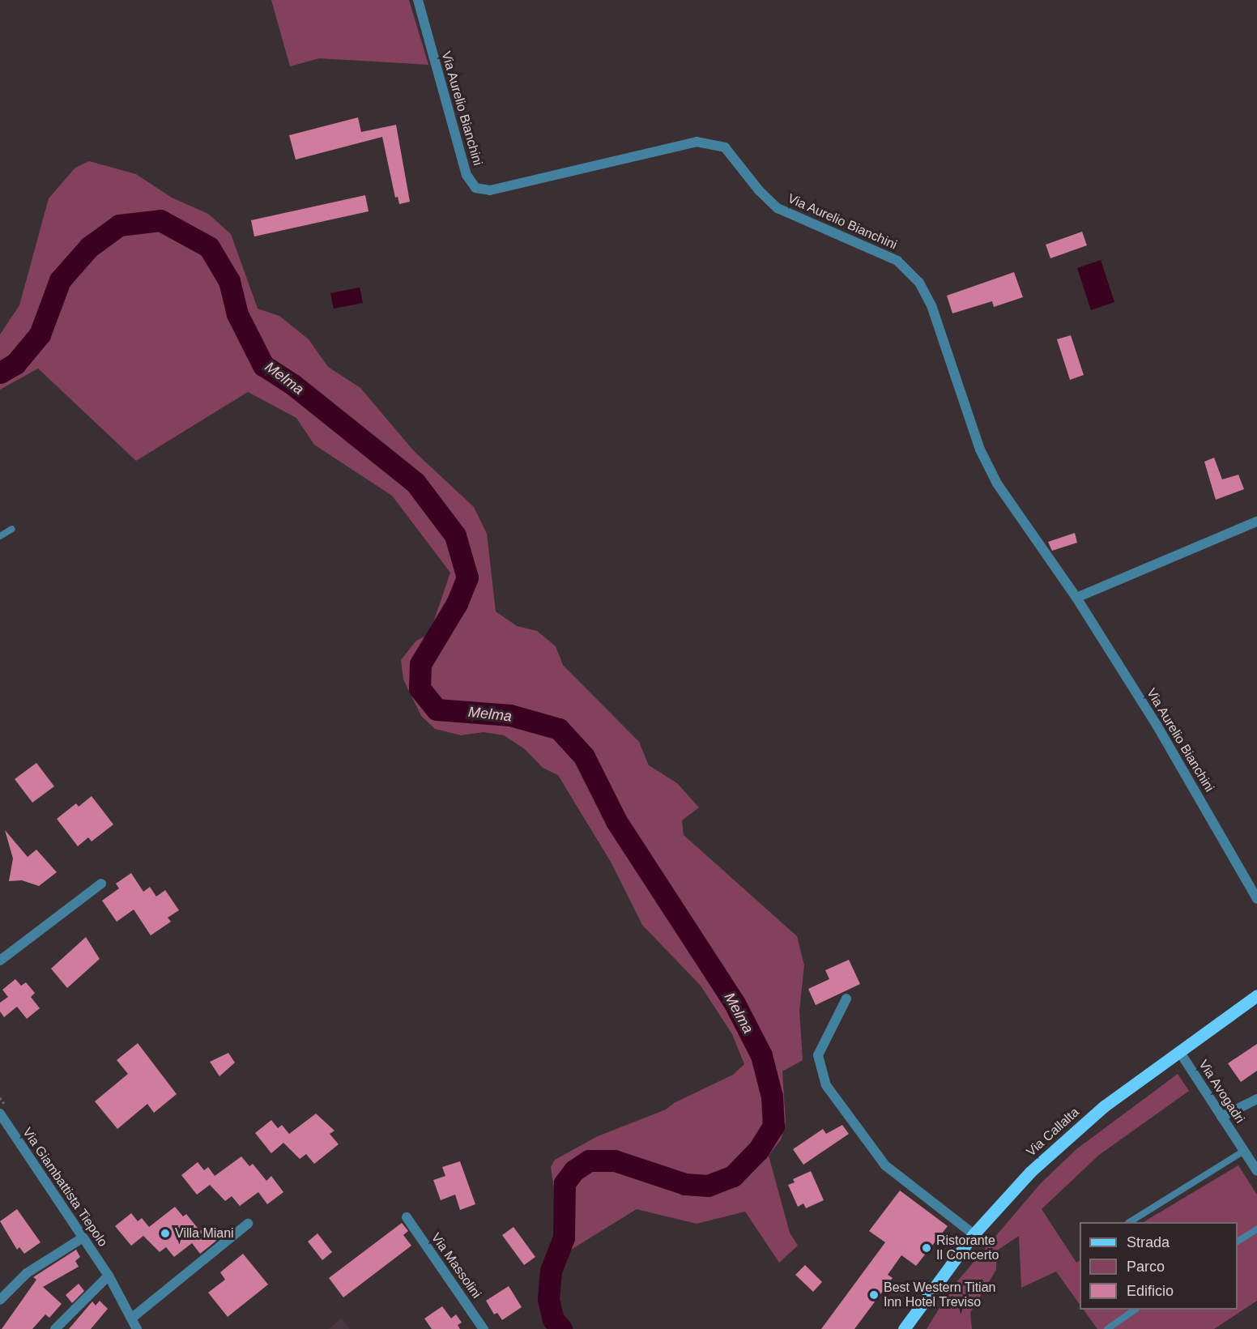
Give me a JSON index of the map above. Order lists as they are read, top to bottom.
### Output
{
  "streets": {
    "main road": ["Via Callalta"],
    "street": [
      "Via Aurelio Bianchini",
      "Via Avogadri",
      "Via Giambattista Tiepolo",
      "Via Massolini"
    ]
  },
  "crossings": [
    ["Via Avogadri", "Via Callalta"]
  ],
  "water": ["Melma"],
  "places": ["Villa Miani", "Ristorante Il Concerto", "Best Western Titian Inn Hotel Treviso"],
  "legend": ["Strada", "Parco", "Edificio"]
}
